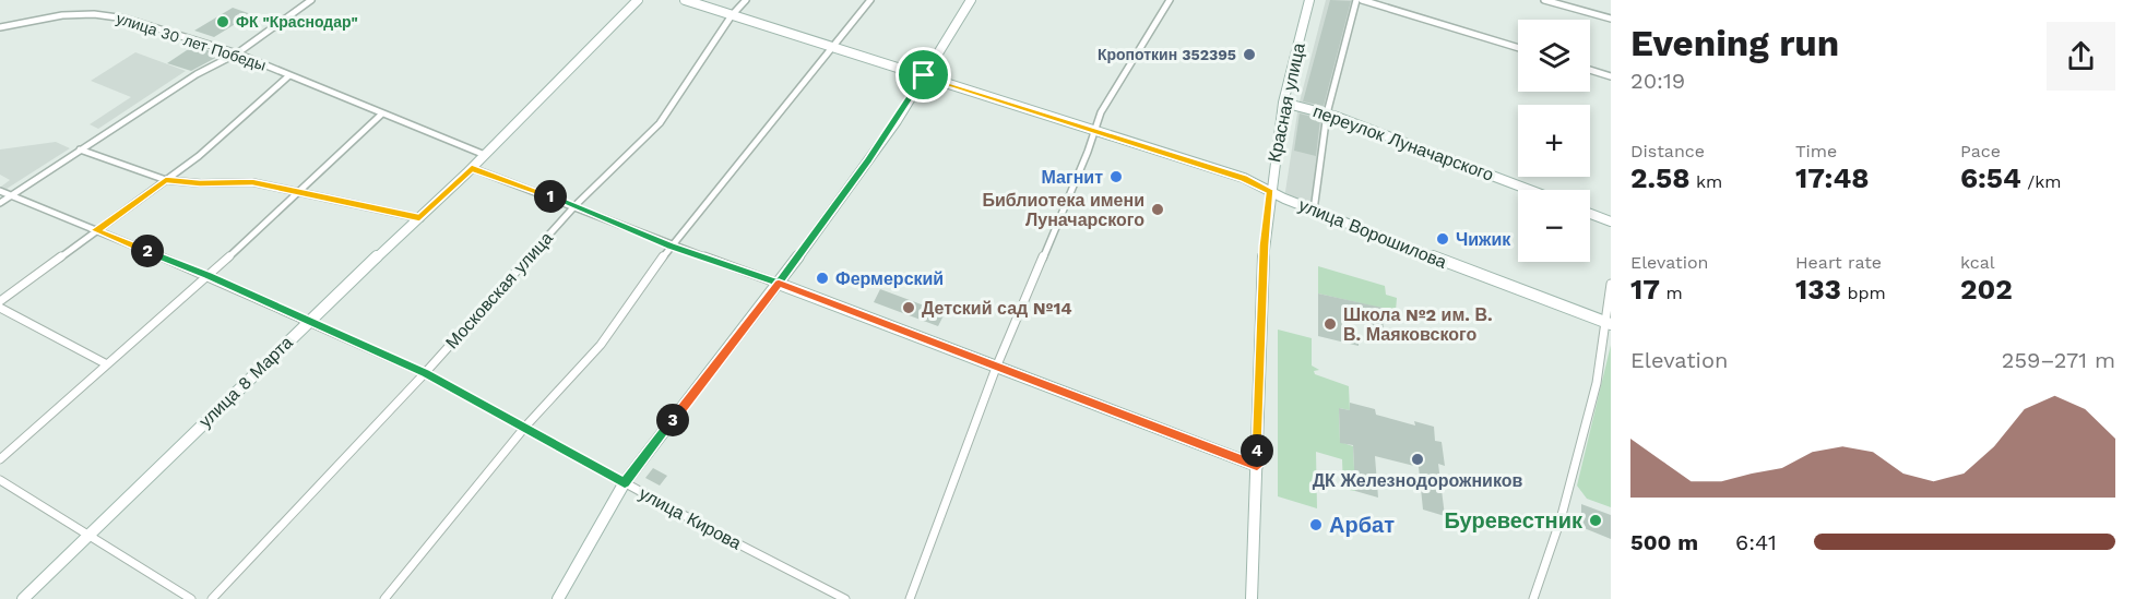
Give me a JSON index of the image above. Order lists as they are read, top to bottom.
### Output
{
  "streets": {
    "main road": [
      "Красная улица",
      "переулок Луначарского",
      "улица Ворошилова",
      "улица 8 Марта"
    ],
    "street": ["улица 30 лет Победы", "Московская улица", "улица Кирова"]
  },
  "crossings": [
    ["улица 30 лет Победы", "улица 8 Марта"],
    ["Красная улица", "переулок Луначарского"],
    ["Красная улица", "улица Ворошилова"],
    ["улица Ворошилова", "Московская улица"],
    ["Московская улица", "улица Кирова"],
    ["улица 8 Марта", "улица Кирова"]
  ],
  "places": [
    "ФК \"Краснодар\"",
    "Кропоткин 352395",
    "Магнит",
    "Библиотека имени Луначарского",
    "Чижик",
    "Фермерский",
    "Детский сад №14",
    "Школа №2 им. В. В. Маяковского",
    "ДК Железнодорожников",
    "Буревестник",
    "Арбат"
  ],
  "page": {
    "heading": ["Evening run", "20:19"],
    "map_buttons": ["+", "−"],
    "stats": [
      ["Distance", "2.58 km"],
      ["Time", "17:48"],
      ["Pace", "6:54 /km"],
      ["Elevation", "17 m"],
      ["Heart rate", "133 bpm"],
      ["kcal", "202"]
    ],
    "pins": [
      "1",
      "2",
      "3",
      "4"
    ],
    "chart": ["Elevation", "259–271 m"],
    "list": [
      {
        "name": "500 m",
        "note": "6:41"
      }
    ]
  }
}
